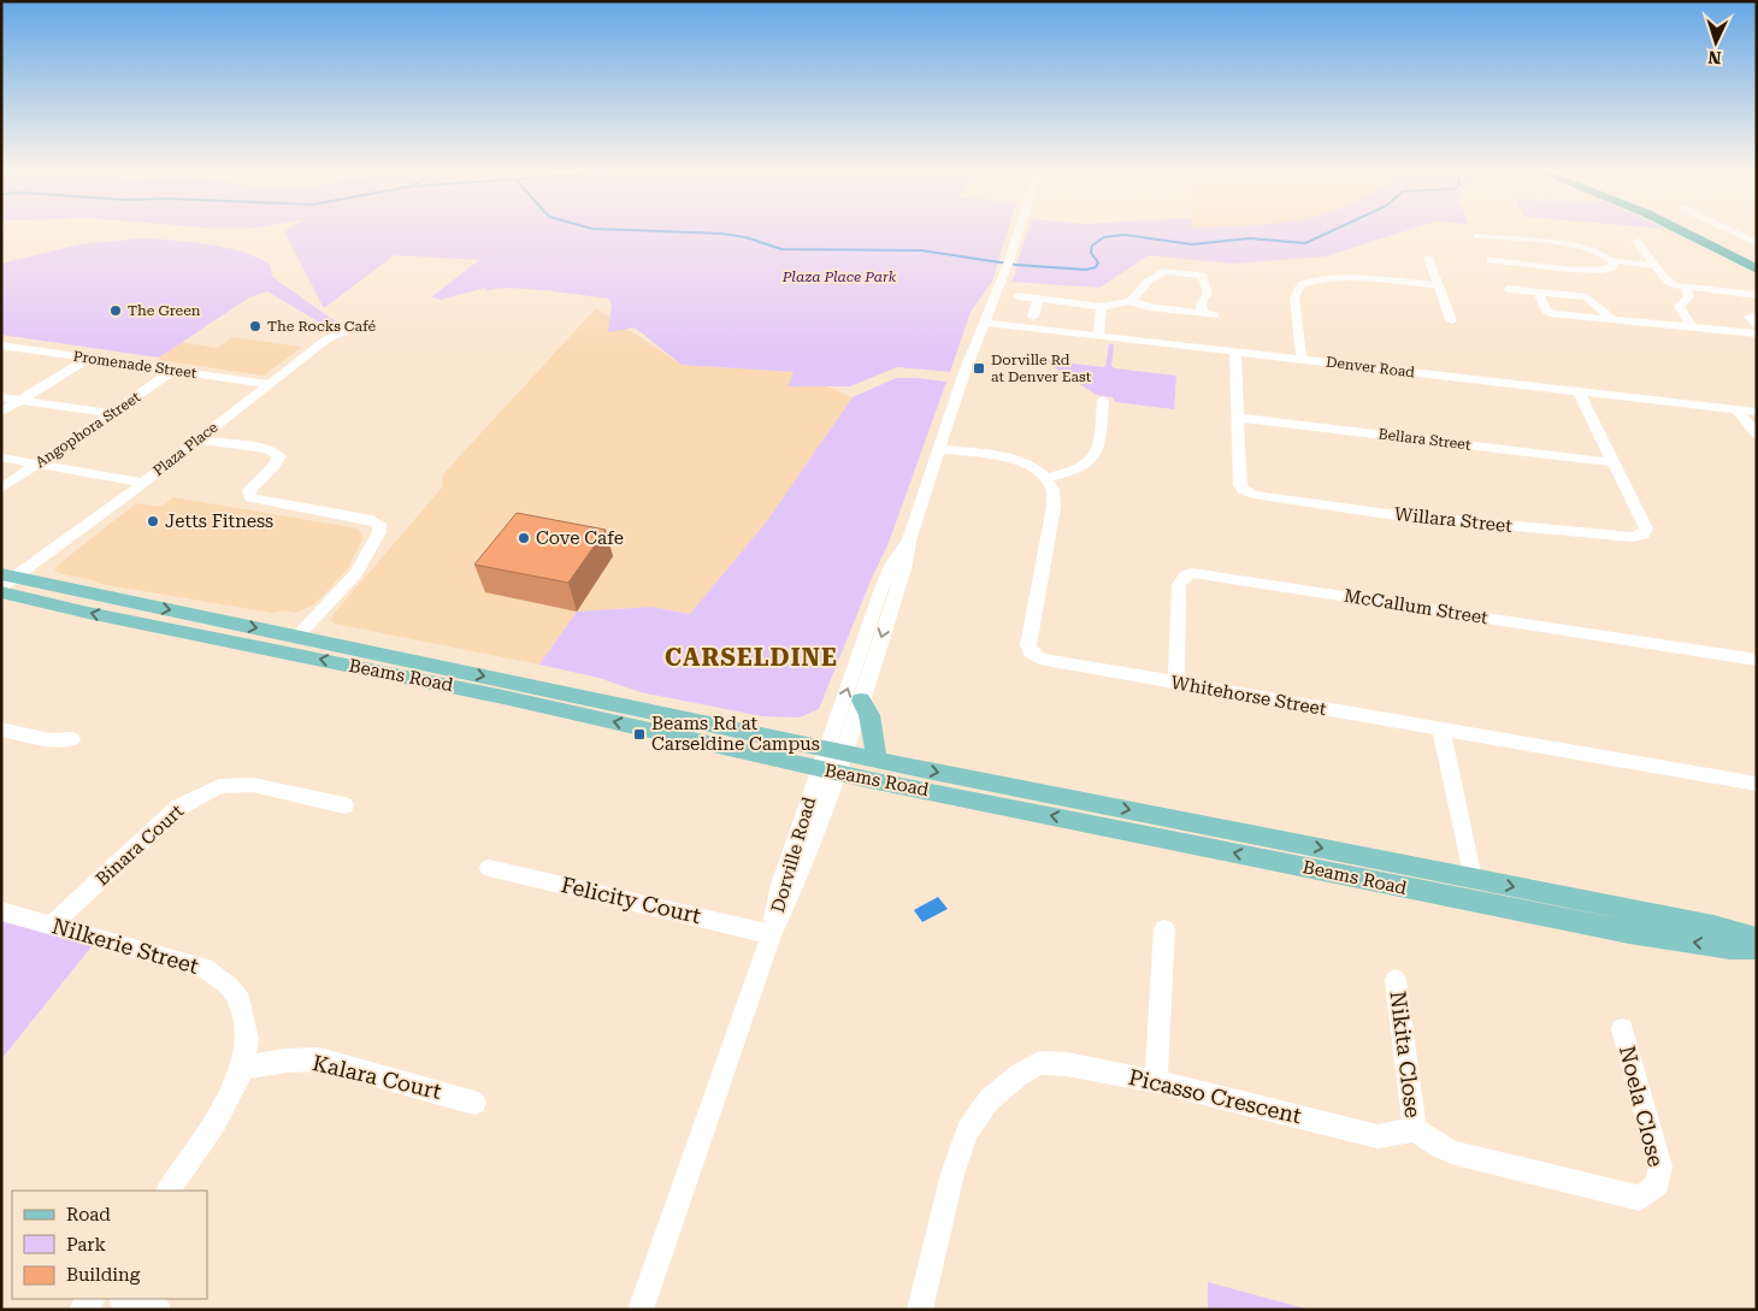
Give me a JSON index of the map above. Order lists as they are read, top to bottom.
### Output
{
  "streets": {
    "main road": ["Beams Road"],
    "street": [
      "Promenade Street",
      "Denver Road",
      "Angophora Street",
      "Bellara Street",
      "Plaza Place",
      "Willara Street",
      "McCallum Street",
      "Whitehorse Street",
      "Binara Court",
      "Dorville Road",
      "Felicity Court",
      "Nilkerie Street",
      "Nikita Close",
      "Kalara Court",
      "Picasso Crescent",
      "Noela Close"
    ]
  },
  "crossings": [
    ["Promenade Street", "Angophora Street"],
    ["Promenade Street", "Plaza Place"],
    ["Denver Road", "Willara Street"],
    ["Denver Road", "Dorville Road"],
    ["Bellara Street", "Willara Street"],
    ["Plaza Place", "Beams Road"],
    ["McCallum Street", "Whitehorse Street"],
    ["Beams Road", "Dorville Road"],
    ["Binara Court", "Nilkerie Street"],
    ["Dorville Road", "Felicity Court"],
    ["Nilkerie Street", "Kalara Court"],
    ["Nikita Close", "Picasso Crescent"],
    ["Nikita Close", "Noela Close"],
    ["Picasso Crescent", "Noela Close"]
  ],
  "districts": ["CARSELDINE"],
  "parks": ["Plaza Place Park"],
  "places": {
    "other": [
      "The Green",
      "The Rocks Café",
      "Jetts Fitness",
      "Cove Cafe"
    ],
    "transit": ["Dorville Rd at Denver East", "Beams Rd at Carseldine Campus"]
  },
  "legend": ["Road", "Park", "Building"],
  "north": "bottom"
}
